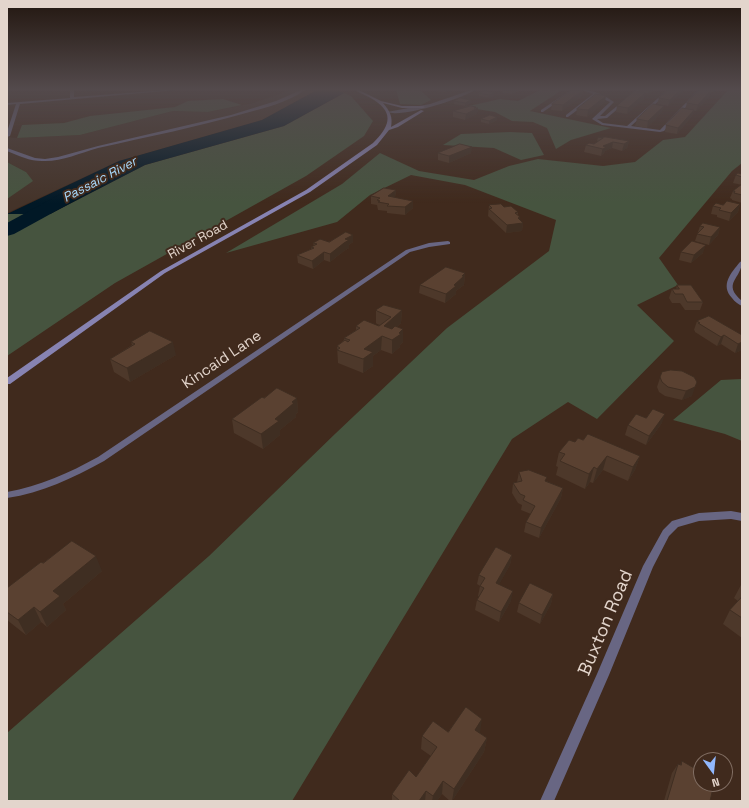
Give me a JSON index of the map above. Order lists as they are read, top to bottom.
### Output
{
  "streets": {
    "main road": ["River Road"],
    "street": ["Kincaid Lane", "Buxton Road"]
  },
  "water": ["Passaic River"],
  "north": "bottom"
}
